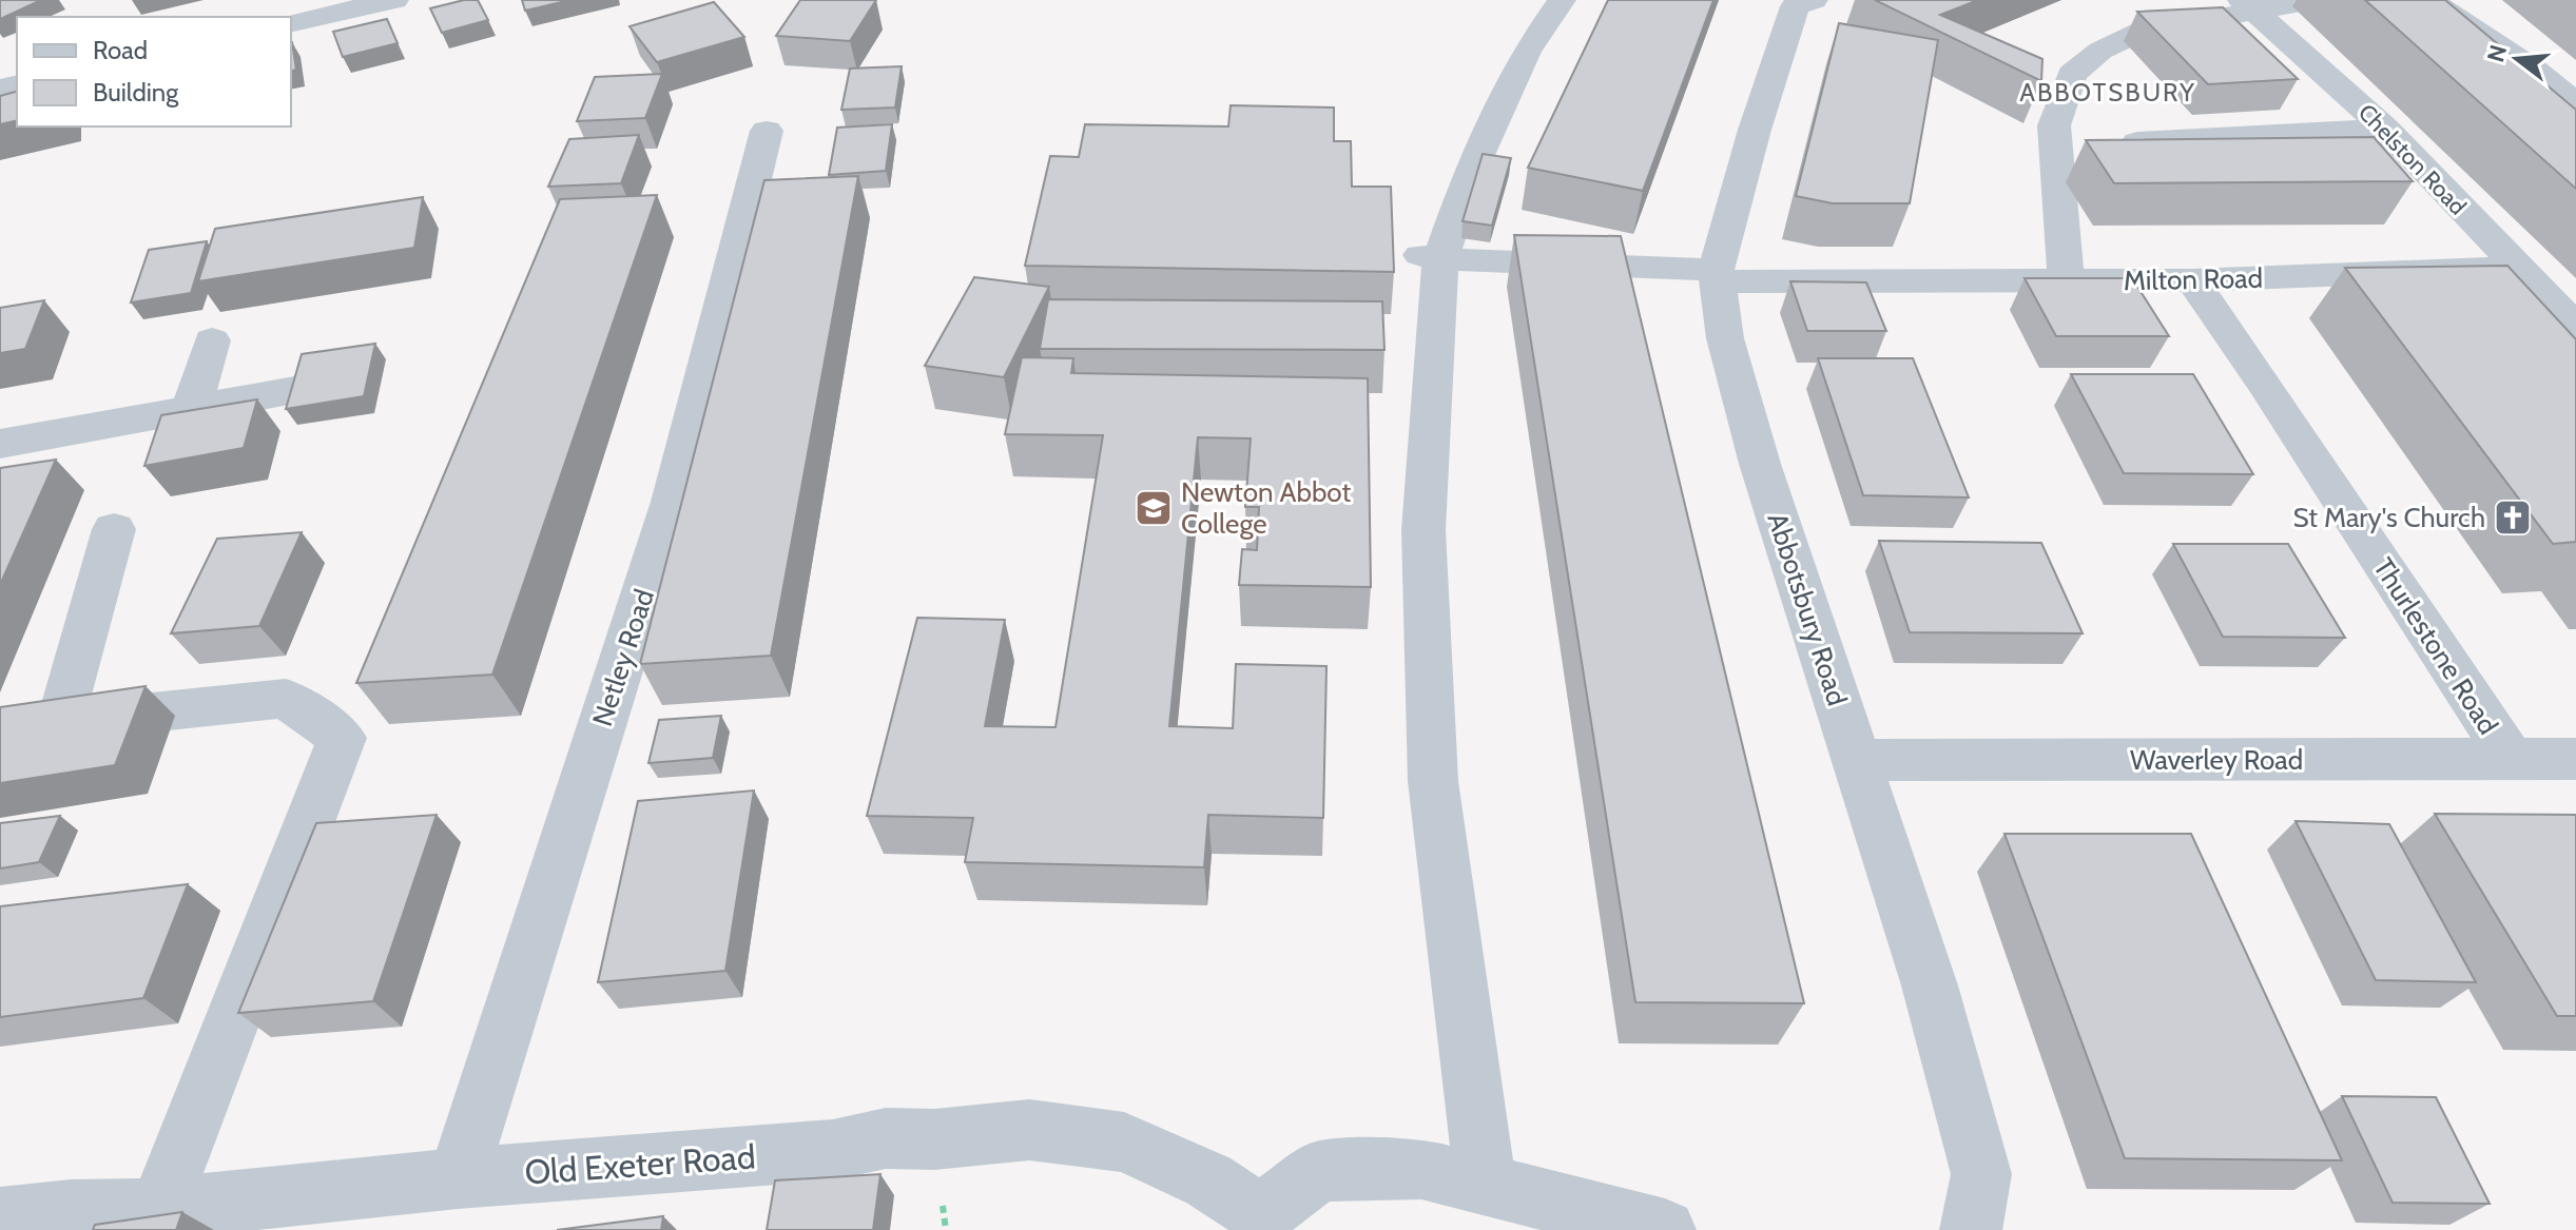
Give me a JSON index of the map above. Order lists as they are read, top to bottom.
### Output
{
  "streets": {
    "street": [
      "Chelston Road",
      "Milton Road",
      "Abbotsbury Road",
      "Thurlestone Road",
      "Netley Road",
      "Waverley Road",
      "Old Exeter Road"
    ]
  },
  "crossings": [
    ["Chelston Road", "Milton Road"],
    ["Milton Road", "Abbotsbury Road"],
    ["Milton Road", "Thurlestone Road"],
    ["Abbotsbury Road", "Waverley Road"],
    ["Thurlestone Road", "Waverley Road"],
    ["Netley Road", "Old Exeter Road"]
  ],
  "districts": ["ABBOTSBURY"],
  "places": {
    "school or university": ["Newton Abbot College"],
    "church": ["St Mary's Church"]
  },
  "legend": ["Road", "Building"],
  "north": "left"
}
